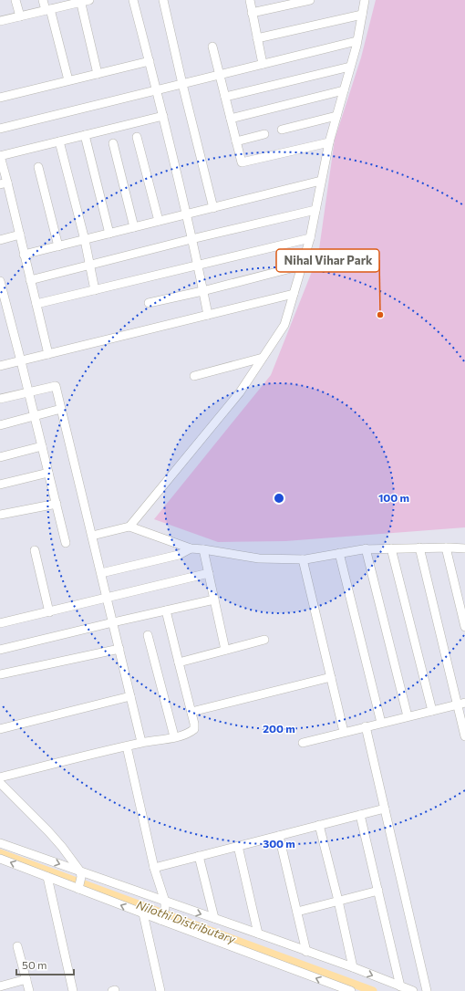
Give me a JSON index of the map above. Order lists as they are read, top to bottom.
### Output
{
  "water": ["Nilothi Distributary"],
  "places": ["Nihal Vihar Park"],
  "scale_bar": "50 m",
  "rings": ["100 m", "200 m", "300 m"]
}
